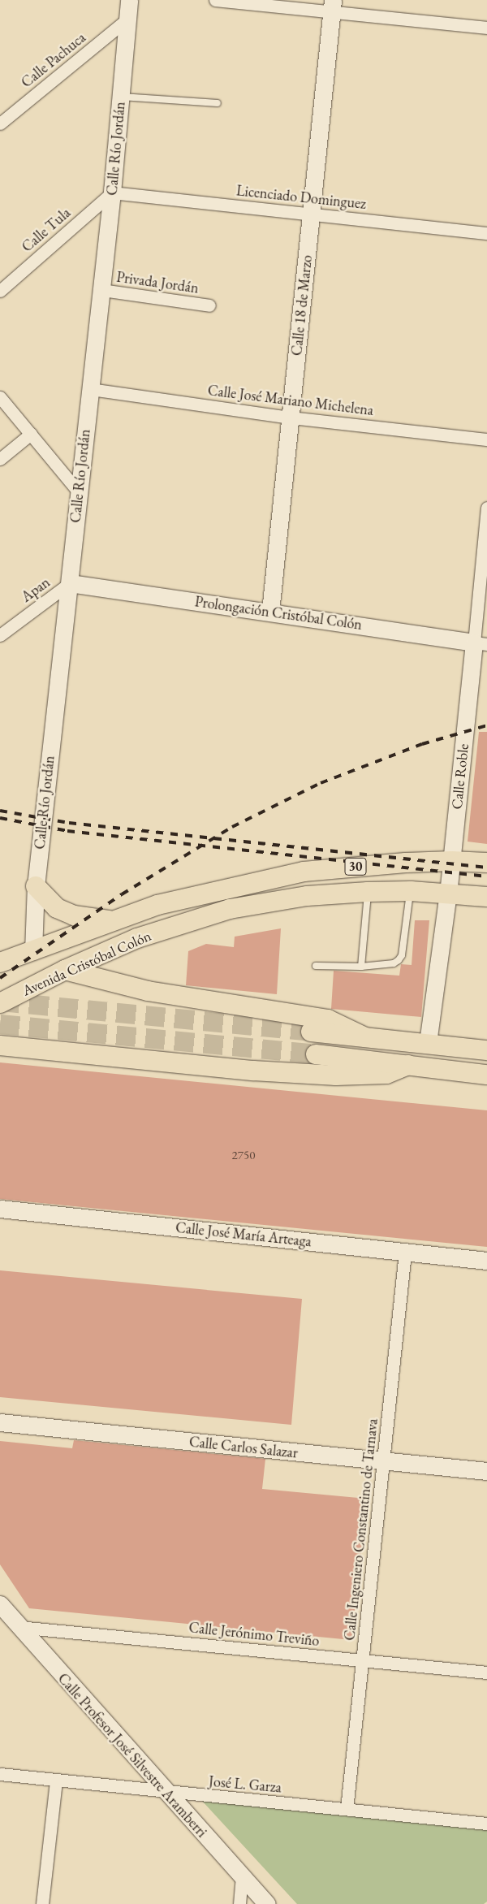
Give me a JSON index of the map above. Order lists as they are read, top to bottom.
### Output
{
  "streets": {
    "main road": ["30", "Avenida Cristóbal Colón"],
    "street": [
      "Calle Pachuca",
      "Calle Río Jordán",
      "Licenciado Dominguez",
      "Calle Tula",
      "Privada Jordán",
      "Calle 18 de Marzo",
      "Calle José Mariano Michelena",
      "Apan",
      "Prolongación Cristóbal Colón",
      "Calle Roble",
      "Calle José María Arteaga",
      "Calle Carlos Salazar",
      "Calle Ingeniero Constantino de Tarnava",
      "Calle Jerónimo Treviño",
      "Calle Profesor José Silvestre Aramberri",
      "José L. Garza"
    ]
  },
  "crossings": [
    ["Calle Pachuca", "Calle Río Jordán"],
    ["Calle Río Jordán", "Licenciado Dominguez"],
    ["Calle Río Jordán", "Calle Tula"],
    ["Calle Río Jordán", "Privada Jordán"],
    ["Calle Río Jordán", "Calle José Mariano Michelena"],
    ["Calle Río Jordán", "Apan"],
    ["Calle Río Jordán", "Prolongación Cristóbal Colón"],
    ["Calle Río Jordán", "Avenida Cristóbal Colón"],
    ["Licenciado Dominguez", "Calle Tula"],
    ["Licenciado Dominguez", "Calle 18 de Marzo"],
    ["Calle 18 de Marzo", "Calle José Mariano Michelena"],
    ["Calle 18 de Marzo", "Prolongación Cristóbal Colón"],
    ["Apan", "Prolongación Cristóbal Colón"],
    ["Prolongación Cristóbal Colón", "Calle Roble"],
    ["Calle Roble", "Avenida Cristóbal Colón"],
    ["Calle José María Arteaga", "Calle Ingeniero Constantino de Tarnava"],
    ["Calle Carlos Salazar", "Calle Ingeniero Constantino de Tarnava"],
    ["Calle Ingeniero Constantino de Tarnava", "Calle Jerónimo Treviño"],
    ["Calle Ingeniero Constantino de Tarnava", "José L. Garza"],
    ["Calle Jerónimo Treviño", "Calle Profesor José Silvestre Aramberri"],
    ["Calle Profesor José Silvestre Aramberri", "José L. Garza"]
  ],
  "house_numbers": ["2750"]
}
